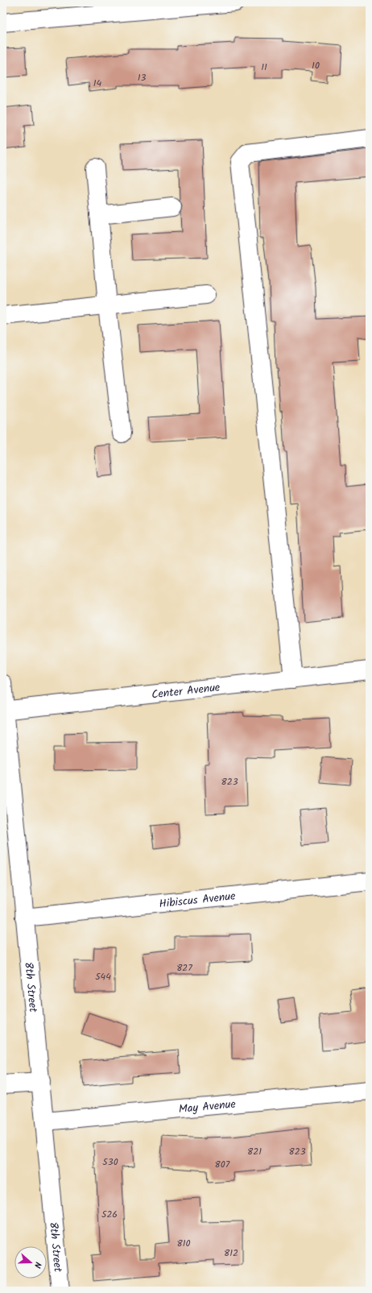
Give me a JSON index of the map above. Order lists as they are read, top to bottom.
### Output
{
  "streets": {
    "street": [
      "Center Avenue",
      "Hibiscus Avenue",
      "8th Street",
      "May Avenue"
    ]
  },
  "crossings": [
    ["Center Avenue", "8th Street"],
    ["Hibiscus Avenue", "8th Street"],
    ["8th Street", "May Avenue"]
  ],
  "house_numbers": [
    "10",
    "11",
    "13",
    "14",
    "823",
    "827",
    "544",
    "821",
    "823",
    "530",
    "807",
    "526",
    "810",
    "812"
  ],
  "north": "right"
}
